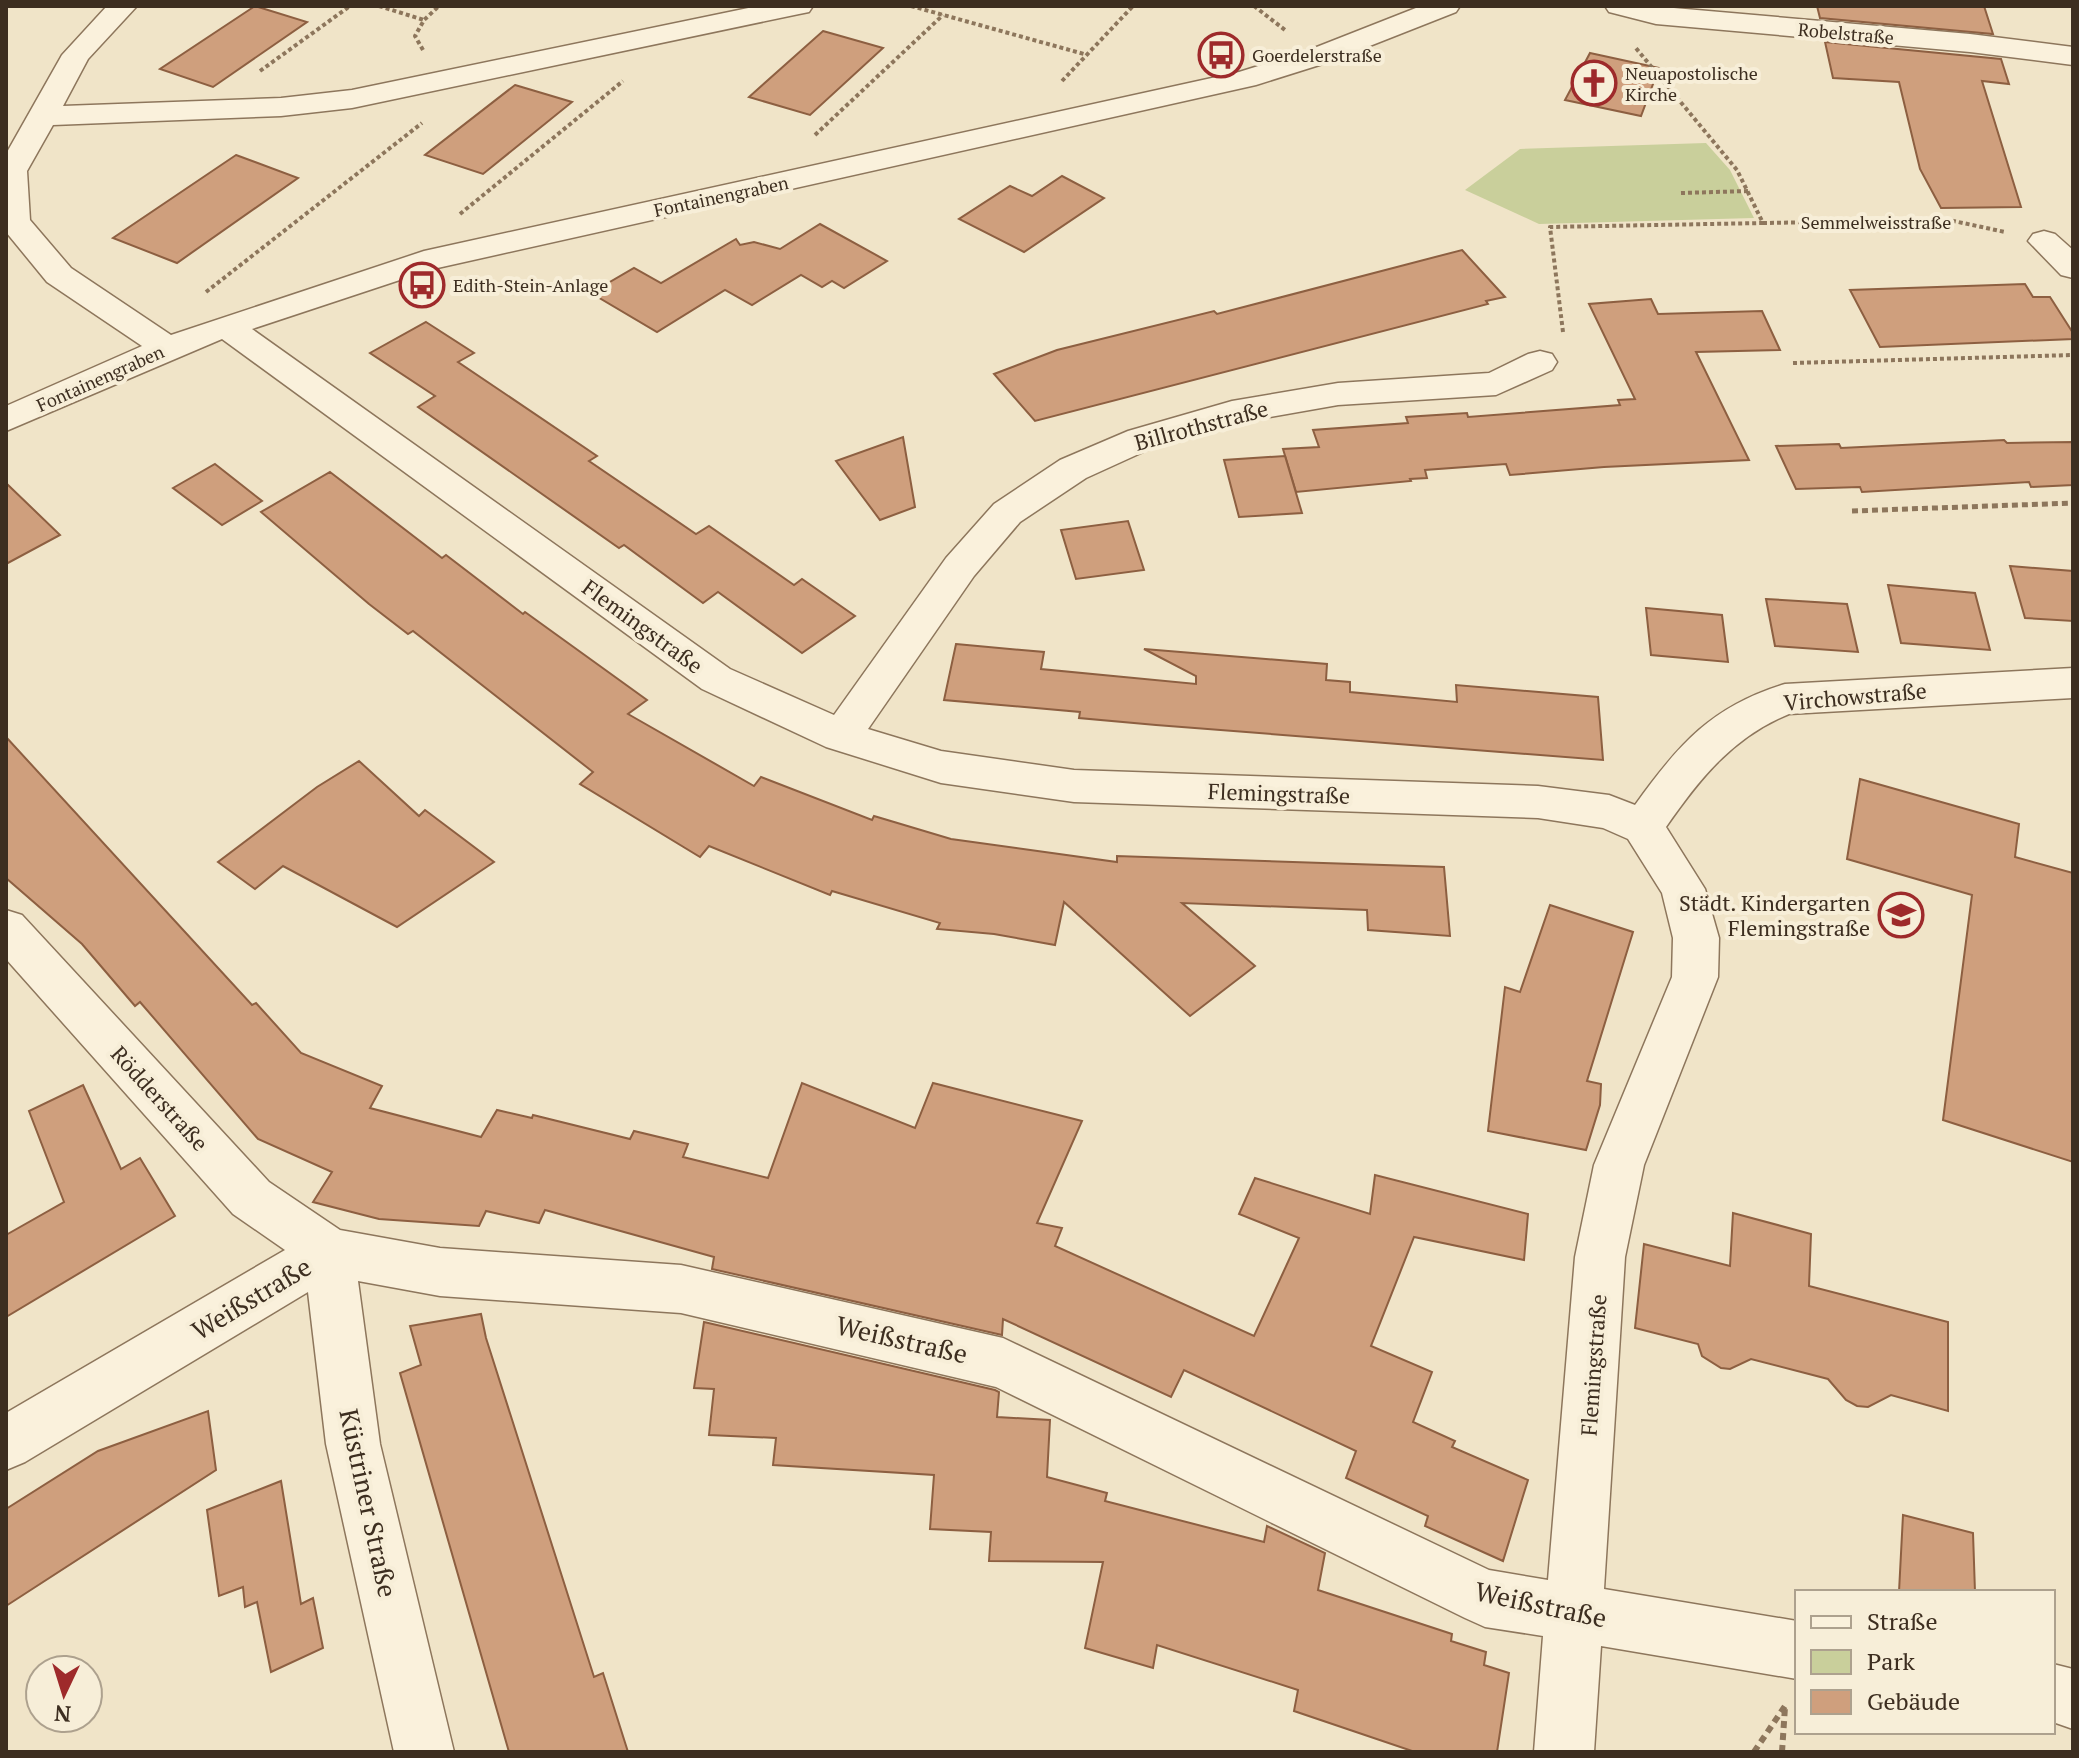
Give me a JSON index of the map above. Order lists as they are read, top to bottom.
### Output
{
  "streets": {
    "street": [
      "Robelstraße",
      "Fontainengraben",
      "Billrothstraße",
      "Flemingstraße",
      "Virchowstraße",
      "Rödderstraße",
      "Weißstraße",
      "Küstriner Straße"
    ],
    "path": ["Semmelweisstraße"]
  },
  "crossings": [
    ["Fontainengraben", "Flemingstraße"],
    ["Semmelweisstraße", "Billrothstraße"],
    ["Billrothstraße", "Flemingstraße"],
    ["Flemingstraße", "Virchowstraße"],
    ["Flemingstraße", "Weißstraße"],
    ["Rödderstraße", "Weißstraße"],
    ["Rödderstraße", "Küstriner Straße"],
    ["Weißstraße", "Küstriner Straße"]
  ],
  "places": {
    "bus stop": ["Goerdelerstraße", "Edith-Stein-Anlage"],
    "church": ["Neuapostolische Kirche"],
    "school or university": ["Städt. Kindergarten Flemingstraße"]
  },
  "legend": ["Straße", "Park", "Gebäude"],
  "north": "bottom"
}
